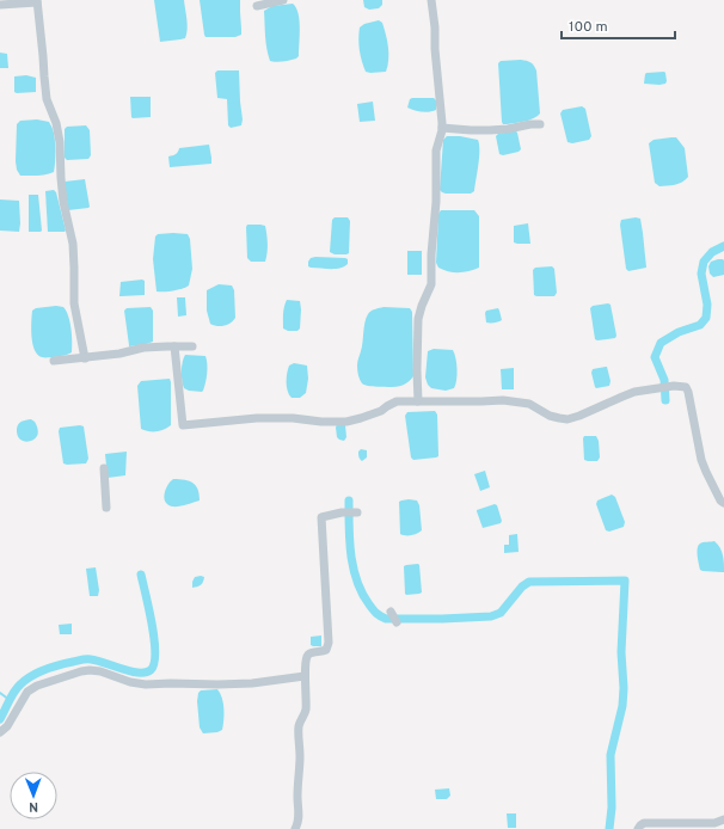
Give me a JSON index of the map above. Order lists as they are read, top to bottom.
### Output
{
  "scale_bar": "100 m",
  "north": "bottom"
}
